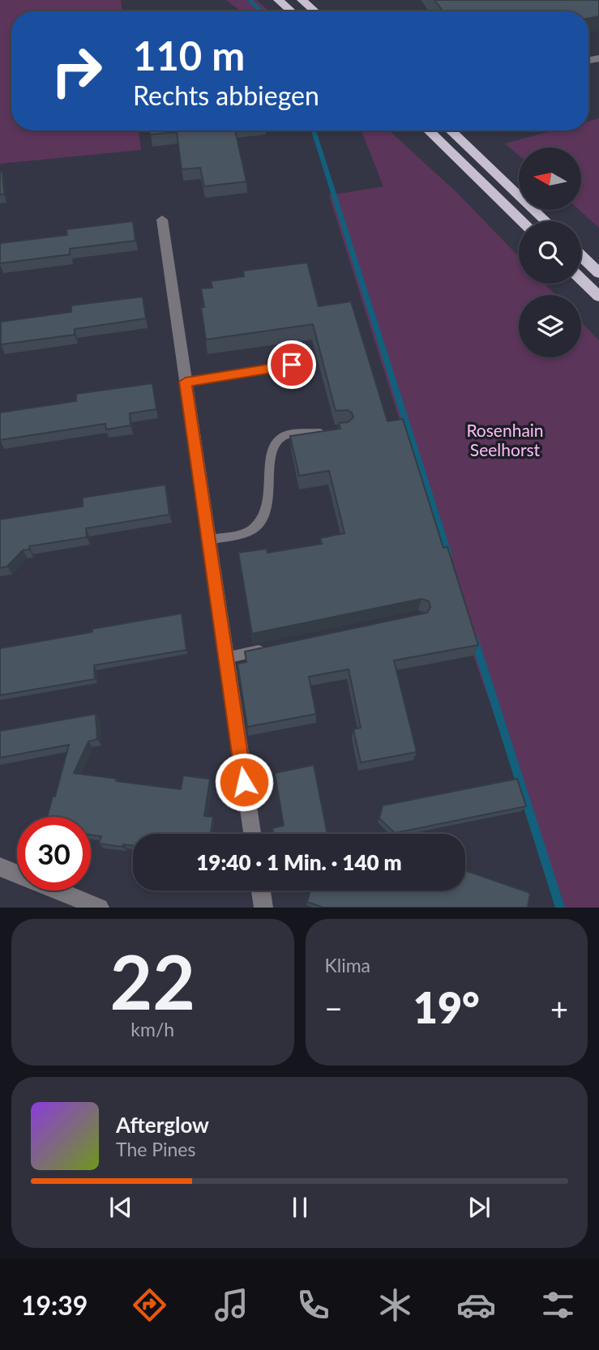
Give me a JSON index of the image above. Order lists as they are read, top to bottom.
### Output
{
  "parks": ["Rosenhain Seelhorst"],
  "north": "left",
  "page": {
    "turn": ["110 m", "Rechts abbiegen"],
    "limit": "30",
    "trip": "19:40 · 1 Min. · 140 m",
    "tile": [
      ["22", "km/h"],
      "Klima"
    ],
    "heat": ["−", "19°", "+"],
    "song": ["Afterglow", "The Pines"],
    "tabs": "19:39"
  }
}
